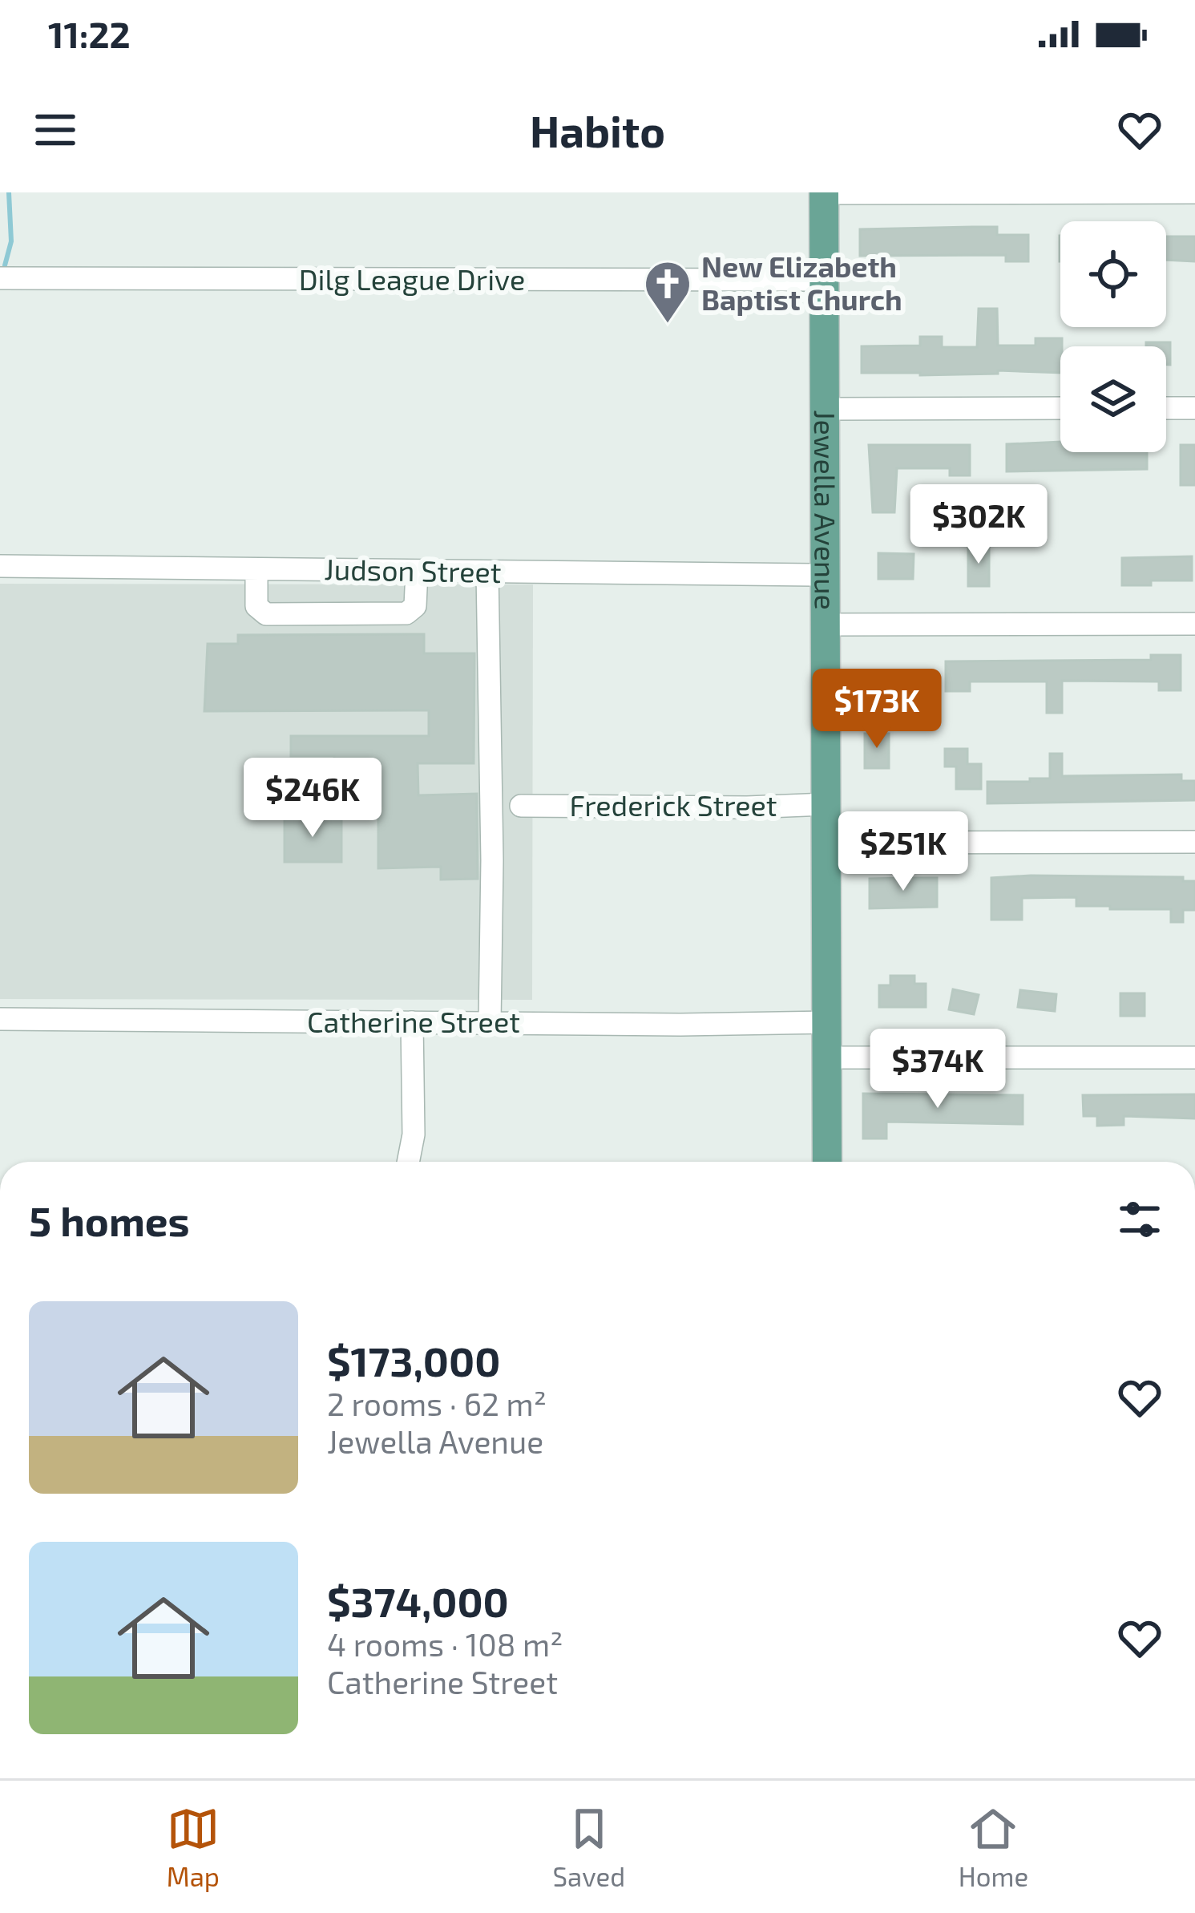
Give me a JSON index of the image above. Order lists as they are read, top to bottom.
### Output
{
  "streets": {
    "main road": ["Jewella Avenue"],
    "street": [
      "Dilg League Drive",
      "Judson Street",
      "Frederick Street",
      "Catherine Street"
    ]
  },
  "crossings": [
    ["Dilg League Drive", "Jewella Avenue"],
    ["Jewella Avenue", "Judson Street"],
    ["Jewella Avenue", "Frederick Street"],
    ["Jewella Avenue", "Catherine Street"]
  ],
  "places": {
    "church": ["New Elizabeth Baptist Church"]
  },
  "page": {
    "status": "11:22",
    "header": "Habito",
    "price": [
      "$302K",
      "$173K",
      "$246K",
      "$251K",
      "$374K"
    ],
    "heading": "5 homes",
    "list": [
      {
        "name": "$173,000",
        "note": "2 rooms · 62 m² · Jewella Avenue"
      },
      {
        "name": "$374,000",
        "note": "4 rooms · 108 m² · Catherine Street"
      }
    ],
    "tabs": ["Map", "Saved", "Home"]
  }
}
